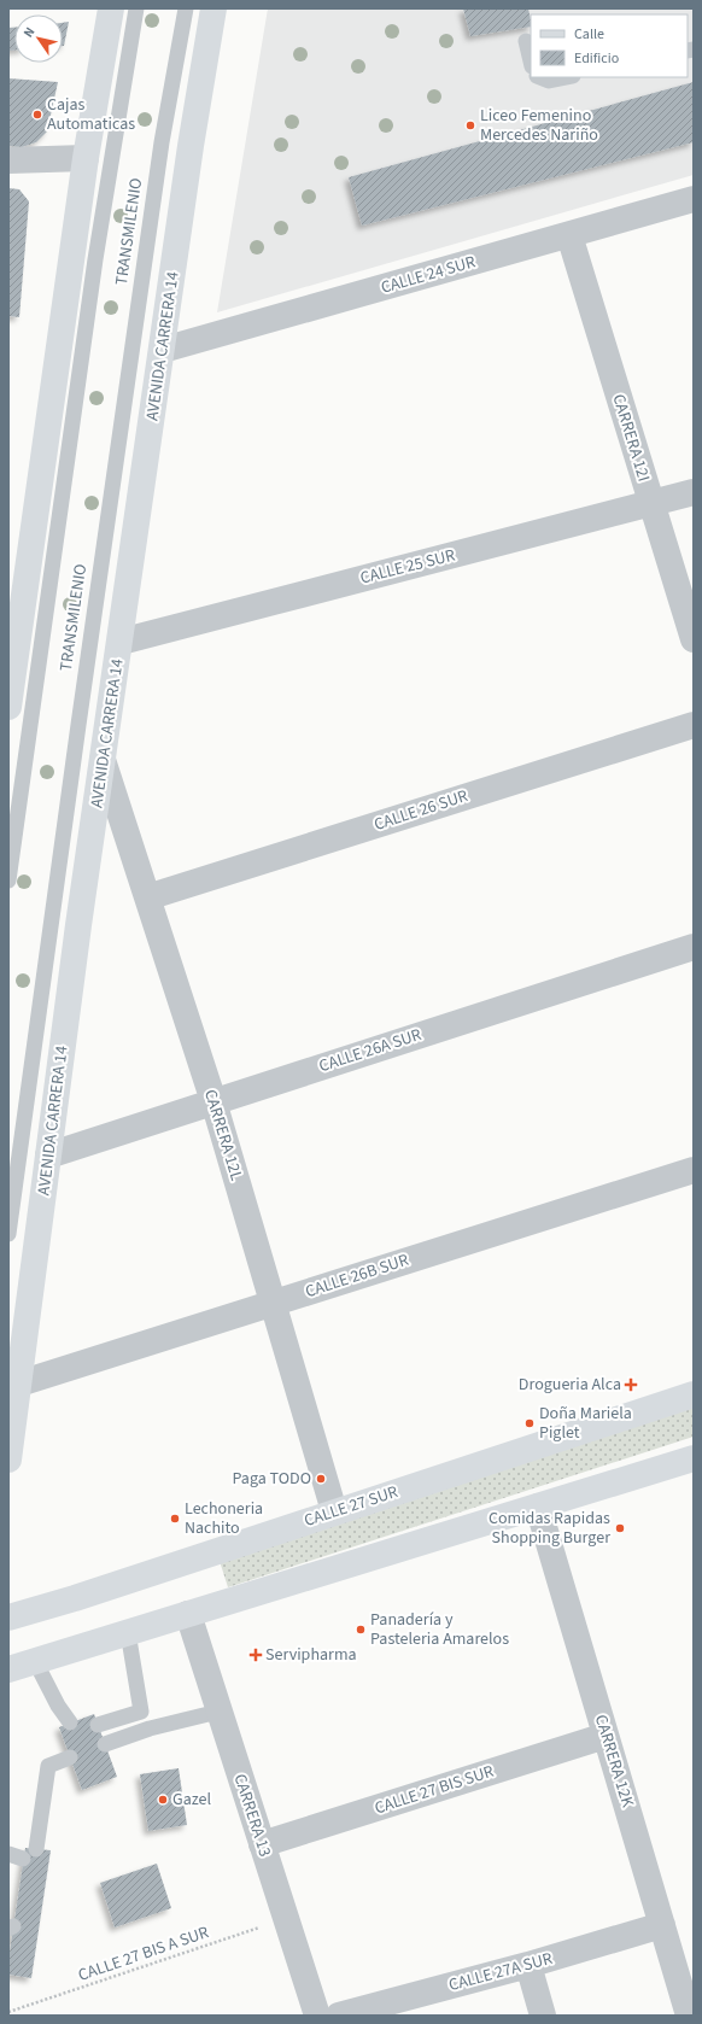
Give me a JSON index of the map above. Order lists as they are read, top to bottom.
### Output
{
  "streets": {
    "main road": ["AVENIDA CARRERA 14", "CALLE 27 SUR"],
    "street": [
      "CALLE 24 SUR",
      "CARRERA 12I",
      "CALLE 25 SUR",
      "CALLE 26 SUR",
      "CALLE 26A SUR",
      "CARRERA 12L",
      "CALLE 26B SUR",
      "CARRERA 12K",
      "CALLE 27 BIS SUR",
      "CARRERA 13",
      "CALLE 27A SUR"
    ],
    "lane": ["TRANSMILENIO"],
    "path": ["CALLE 27 BIS A SUR"]
  },
  "crossings": [
    ["CALLE 24 SUR", "AVENIDA CARRERA 14"],
    ["CALLE 24 SUR", "CARRERA 12I"],
    ["AVENIDA CARRERA 14", "CALLE 25 SUR"],
    ["AVENIDA CARRERA 14", "CALLE 26A SUR"],
    ["AVENIDA CARRERA 14", "CARRERA 12L"],
    ["AVENIDA CARRERA 14", "CALLE 26B SUR"],
    ["CARRERA 12I", "CALLE 25 SUR"],
    ["CALLE 26 SUR", "CARRERA 12L"],
    ["CALLE 26A SUR", "CARRERA 12L"],
    ["CARRERA 12L", "CALLE 26B SUR"],
    ["CARRERA 12L", "CALLE 27 SUR"],
    ["CARRERA 12K", "CALLE 27 BIS SUR"],
    ["CARRERA 12K", "CALLE 27A SUR"],
    ["CALLE 27 BIS SUR", "CARRERA 13"],
    ["CARRERA 13", "CALLE 27 BIS A SUR"]
  ],
  "places": {
    "other": [
      "Cajas Automaticas",
      "Liceo Femenino Mercedes Nariño",
      "Doña Mariela Piglet",
      "Paga TODO",
      "Lechoneria Nachito",
      "Comidas Rapidas Shopping Burger",
      "Panadería y Pasteleria Amarelos",
      "Gazel"
    ],
    "health": ["Drogueria Alca", "Servipharma"]
  },
  "legend": ["Calle", "Edificio"],
  "north": "top left"
}
